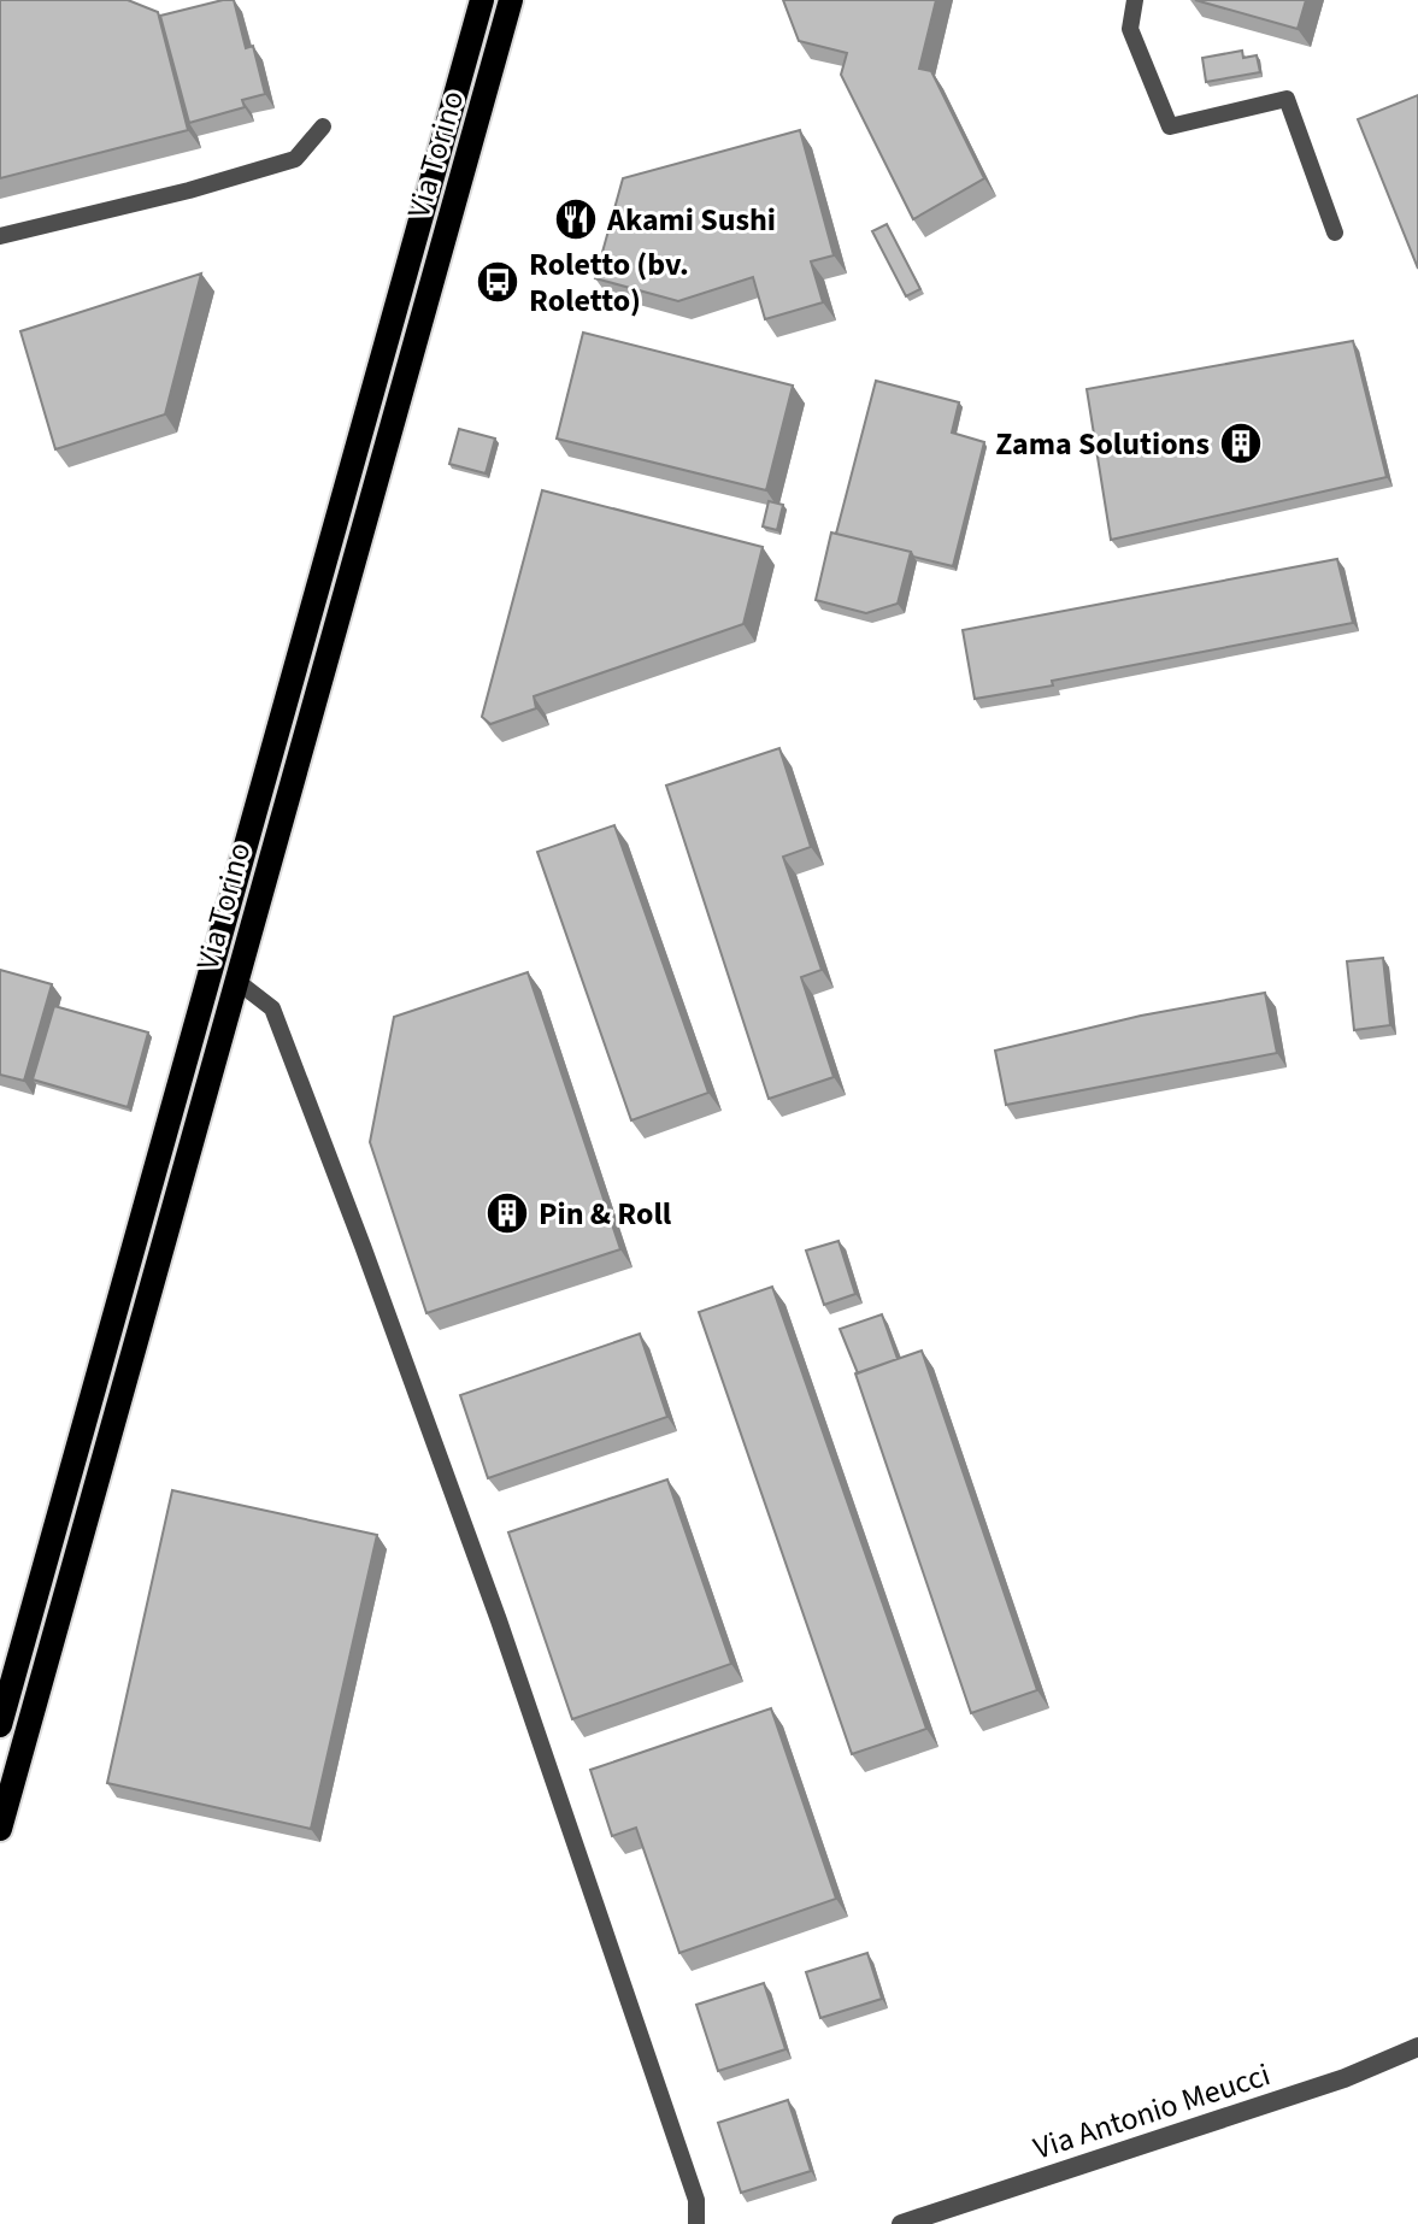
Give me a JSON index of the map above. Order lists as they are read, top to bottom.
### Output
{
  "streets": {
    "main road": ["Via Torino"],
    "street": ["Via Antonio Meucci"]
  },
  "places": {
    "restaurant": ["Akami Sushi"],
    "bus stop": ["Roletto (bv. Roletto)"],
    "building": ["Zama Solutions", "Pin & Roll"]
  }
}
